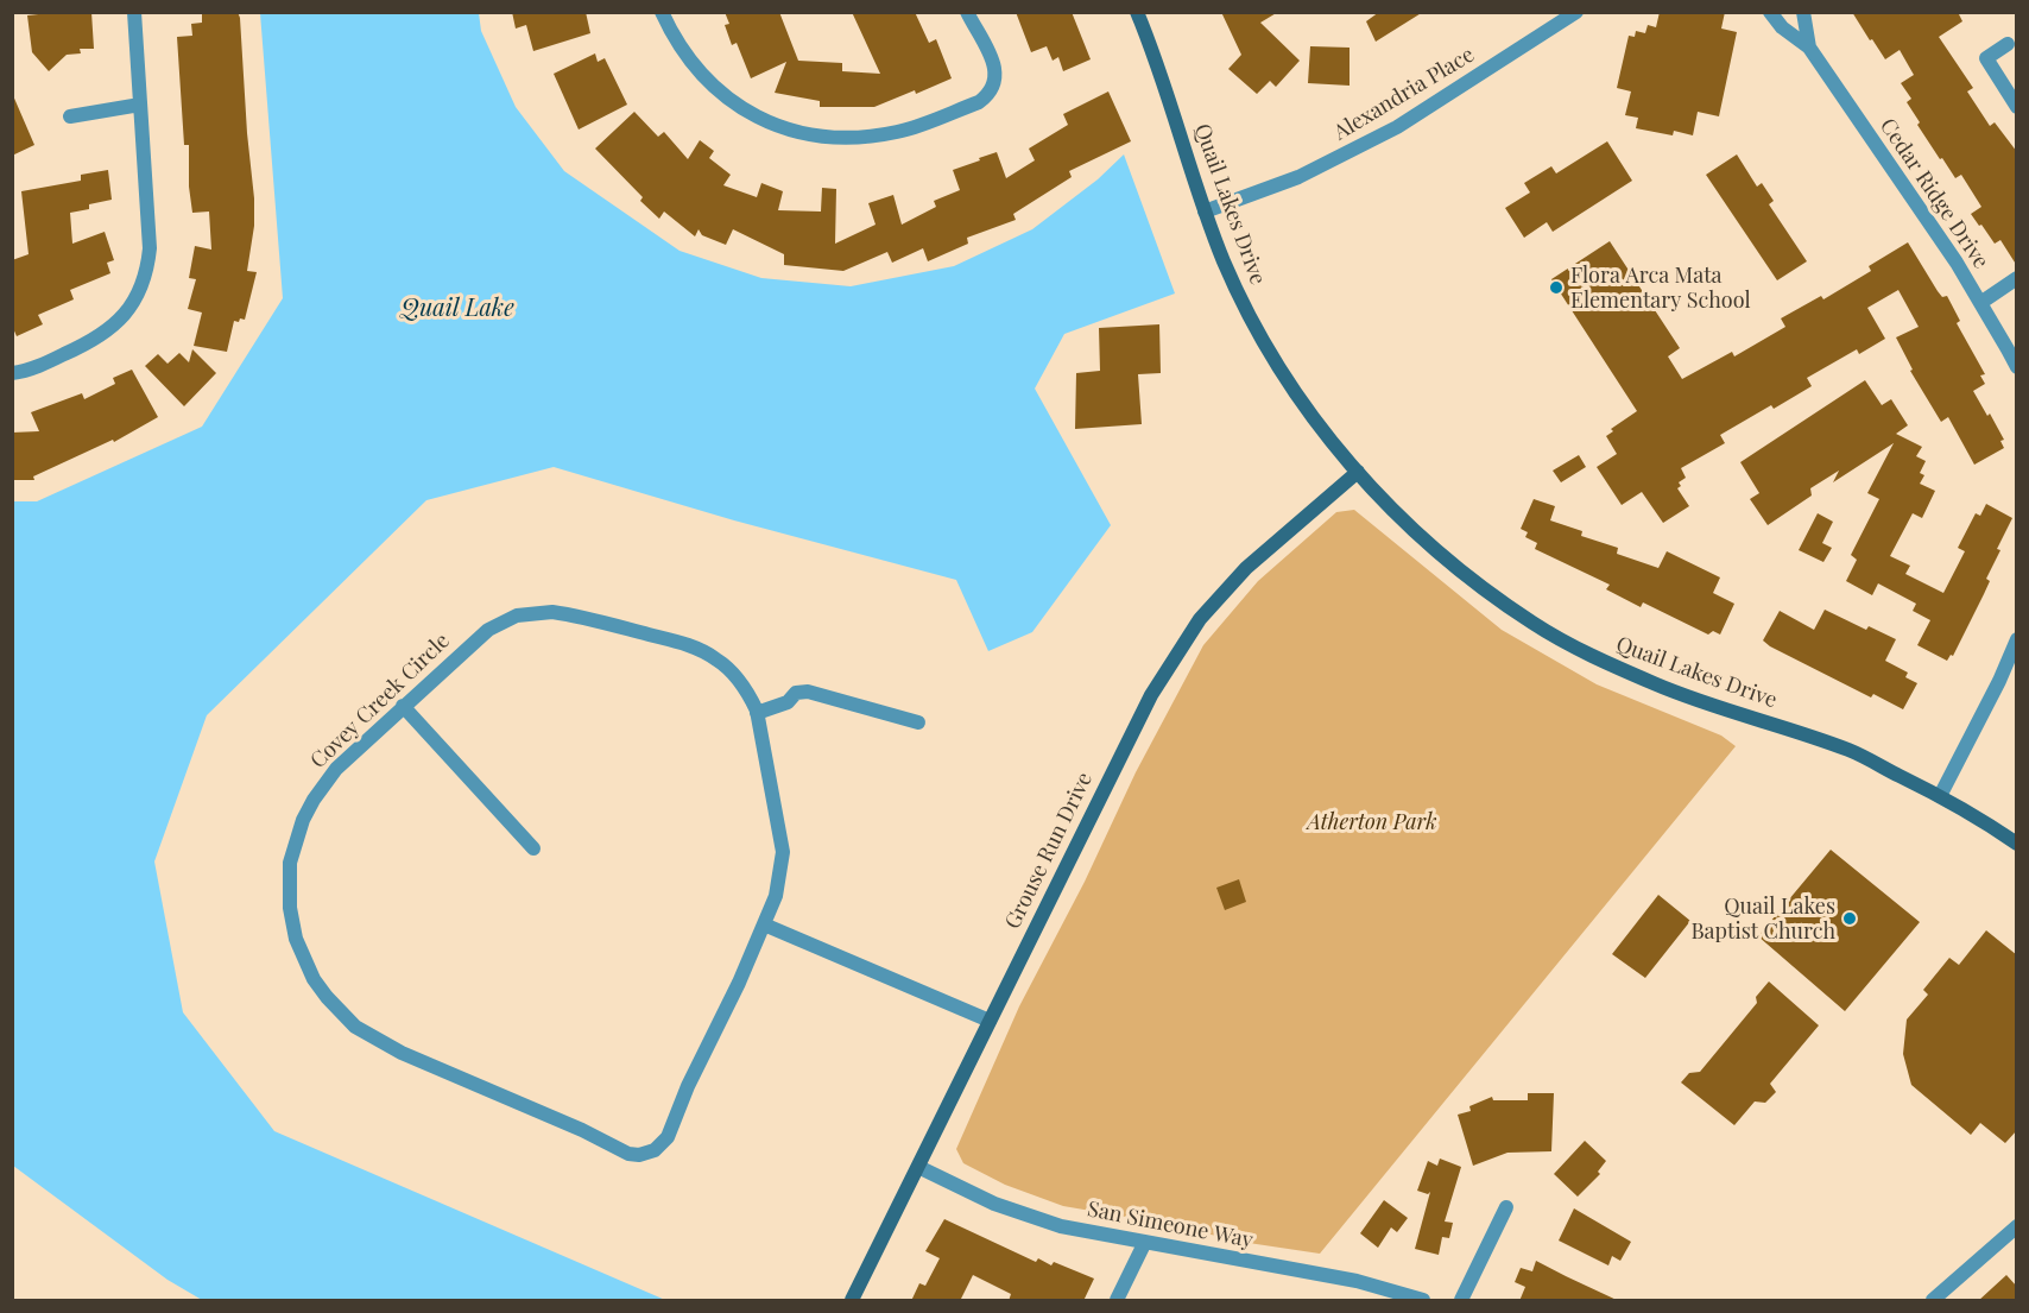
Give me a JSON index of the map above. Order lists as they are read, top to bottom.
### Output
{
  "streets": {
    "main road": ["Quail Lakes Drive", "Grouse Run Drive"],
    "street": [
      "Alexandria Place",
      "Cedar Ridge Drive",
      "Covey Creek Circle",
      "San Simeone Way"
    ]
  },
  "crossings": [
    ["Alexandria Place", "Quail Lakes Drive"],
    ["Quail Lakes Drive", "Grouse Run Drive"],
    ["Grouse Run Drive", "San Simeone Way"]
  ],
  "water": ["Quail Lake"],
  "parks": ["Atherton Park"],
  "places": ["Flora Arca Mata Elementary School", "Quail Lakes Baptist Church"]
}
